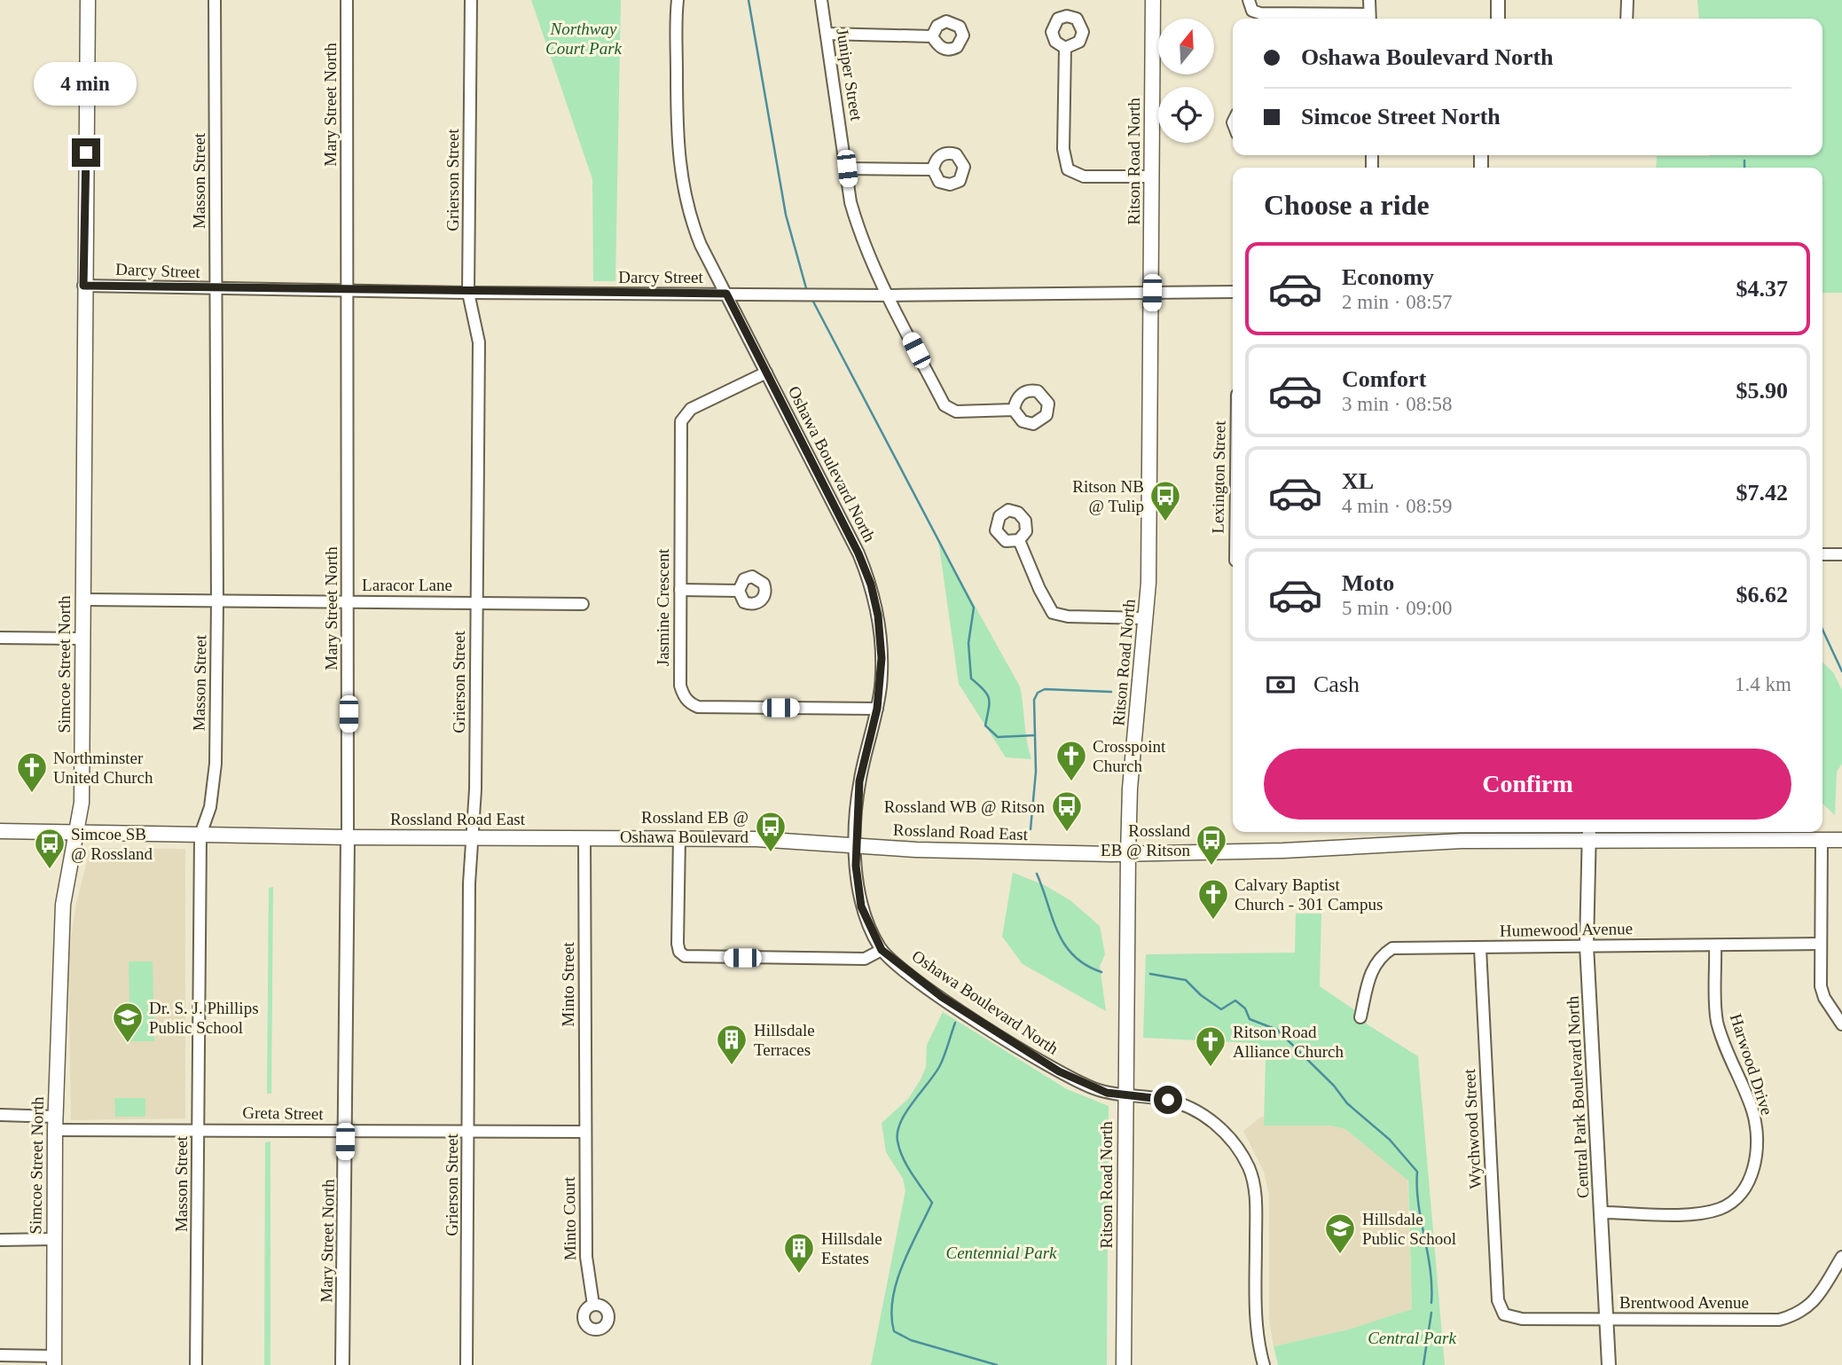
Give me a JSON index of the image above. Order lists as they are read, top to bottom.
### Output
{
  "streets": {
    "main road": ["Ritson Road North", "Simcoe Street North", "Rossland Road East"],
    "street": [
      "Juniper Street",
      "Mary Street North",
      "Grierson Street",
      "Masson Street",
      "Darcy Street",
      "Oshawa Boulevard North",
      "Laracor Lane",
      "Jasmine Crescent",
      "Humewood Avenue",
      "Minto Street",
      "Harwood Drive",
      "Central Park Boulevard North",
      "Greta Street",
      "Wychwood Street",
      "Minto Court",
      "Brentwood Avenue"
    ]
  },
  "crossings": [
    ["Juniper Street", "Darcy Street"],
    ["Mary Street North", "Darcy Street"],
    ["Mary Street North", "Laracor Lane"],
    ["Mary Street North", "Rossland Road East"],
    ["Mary Street North", "Greta Street"],
    ["Ritson Road North", "Darcy Street"],
    ["Ritson Road North", "Oshawa Boulevard North"],
    ["Ritson Road North", "Rossland Road East"],
    ["Grierson Street", "Darcy Street"],
    ["Grierson Street", "Laracor Lane"],
    ["Grierson Street", "Rossland Road East"],
    ["Grierson Street", "Greta Street"],
    ["Masson Street", "Darcy Street"],
    ["Masson Street", "Laracor Lane"],
    ["Masson Street", "Rossland Road East"],
    ["Masson Street", "Greta Street"],
    ["Darcy Street", "Oshawa Boulevard North"],
    ["Darcy Street", "Simcoe Street North"],
    ["Oshawa Boulevard North", "Jasmine Crescent"],
    ["Oshawa Boulevard North", "Rossland Road East"],
    ["Laracor Lane", "Simcoe Street North"],
    ["Simcoe Street North", "Rossland Road East"],
    ["Simcoe Street North", "Greta Street"],
    ["Rossland Road East", "Minto Street"],
    ["Rossland Road East", "Central Park Boulevard North"],
    ["Humewood Avenue", "Harwood Drive"],
    ["Humewood Avenue", "Central Park Boulevard North"],
    ["Humewood Avenue", "Wychwood Street"],
    ["Minto Street", "Greta Street"],
    ["Minto Street", "Minto Court"],
    ["Harwood Drive", "Central Park Boulevard North"],
    ["Central Park Boulevard North", "Brentwood Avenue"],
    ["Greta Street", "Minto Court"],
    ["Wychwood Street", "Brentwood Avenue"]
  ],
  "parks": ["Northway Court Park", "Centennial Park", "Central Park"],
  "places": {
    "bus stop": [
      "Ritson NB @ Tulip",
      "Rossland WB @ Ritson",
      "Rossland EB @ Oshawa Boulevard",
      "Rossland EB @ Ritson",
      "Simcoe SB @ Rossland"
    ],
    "church": [
      "Crosspoint Church",
      "Northminster United Church",
      "Calvary Baptist Church - 301 Campus",
      "Ritson Road Alliance Church"
    ],
    "school or university": ["Dr. S. J. Phillips Public School", "Hillsdale Public School"],
    "building": ["Hillsdale Terraces", "Hillsdale Estates"]
  },
  "north": "top",
  "page": {
    "banner": ["Oshawa Boulevard North", "Simcoe Street North"],
    "bubble": "4 min",
    "heading": "Choose a ride",
    "list": [
      {
        "name": "Economy",
        "note": "2 min · 08:57",
        "value": "$4.37"
      },
      {
        "name": "Comfort",
        "note": "3 min · 08:58",
        "value": "$5.90"
      },
      {
        "name": "XL",
        "note": "4 min · 08:59",
        "value": "$7.42"
      },
      {
        "name": "Moto",
        "note": "5 min · 09:00",
        "value": "$6.62"
      }
    ],
    "pay": ["Cash", "1.4 km"],
    "buttons": "Confirm"
  }
}
